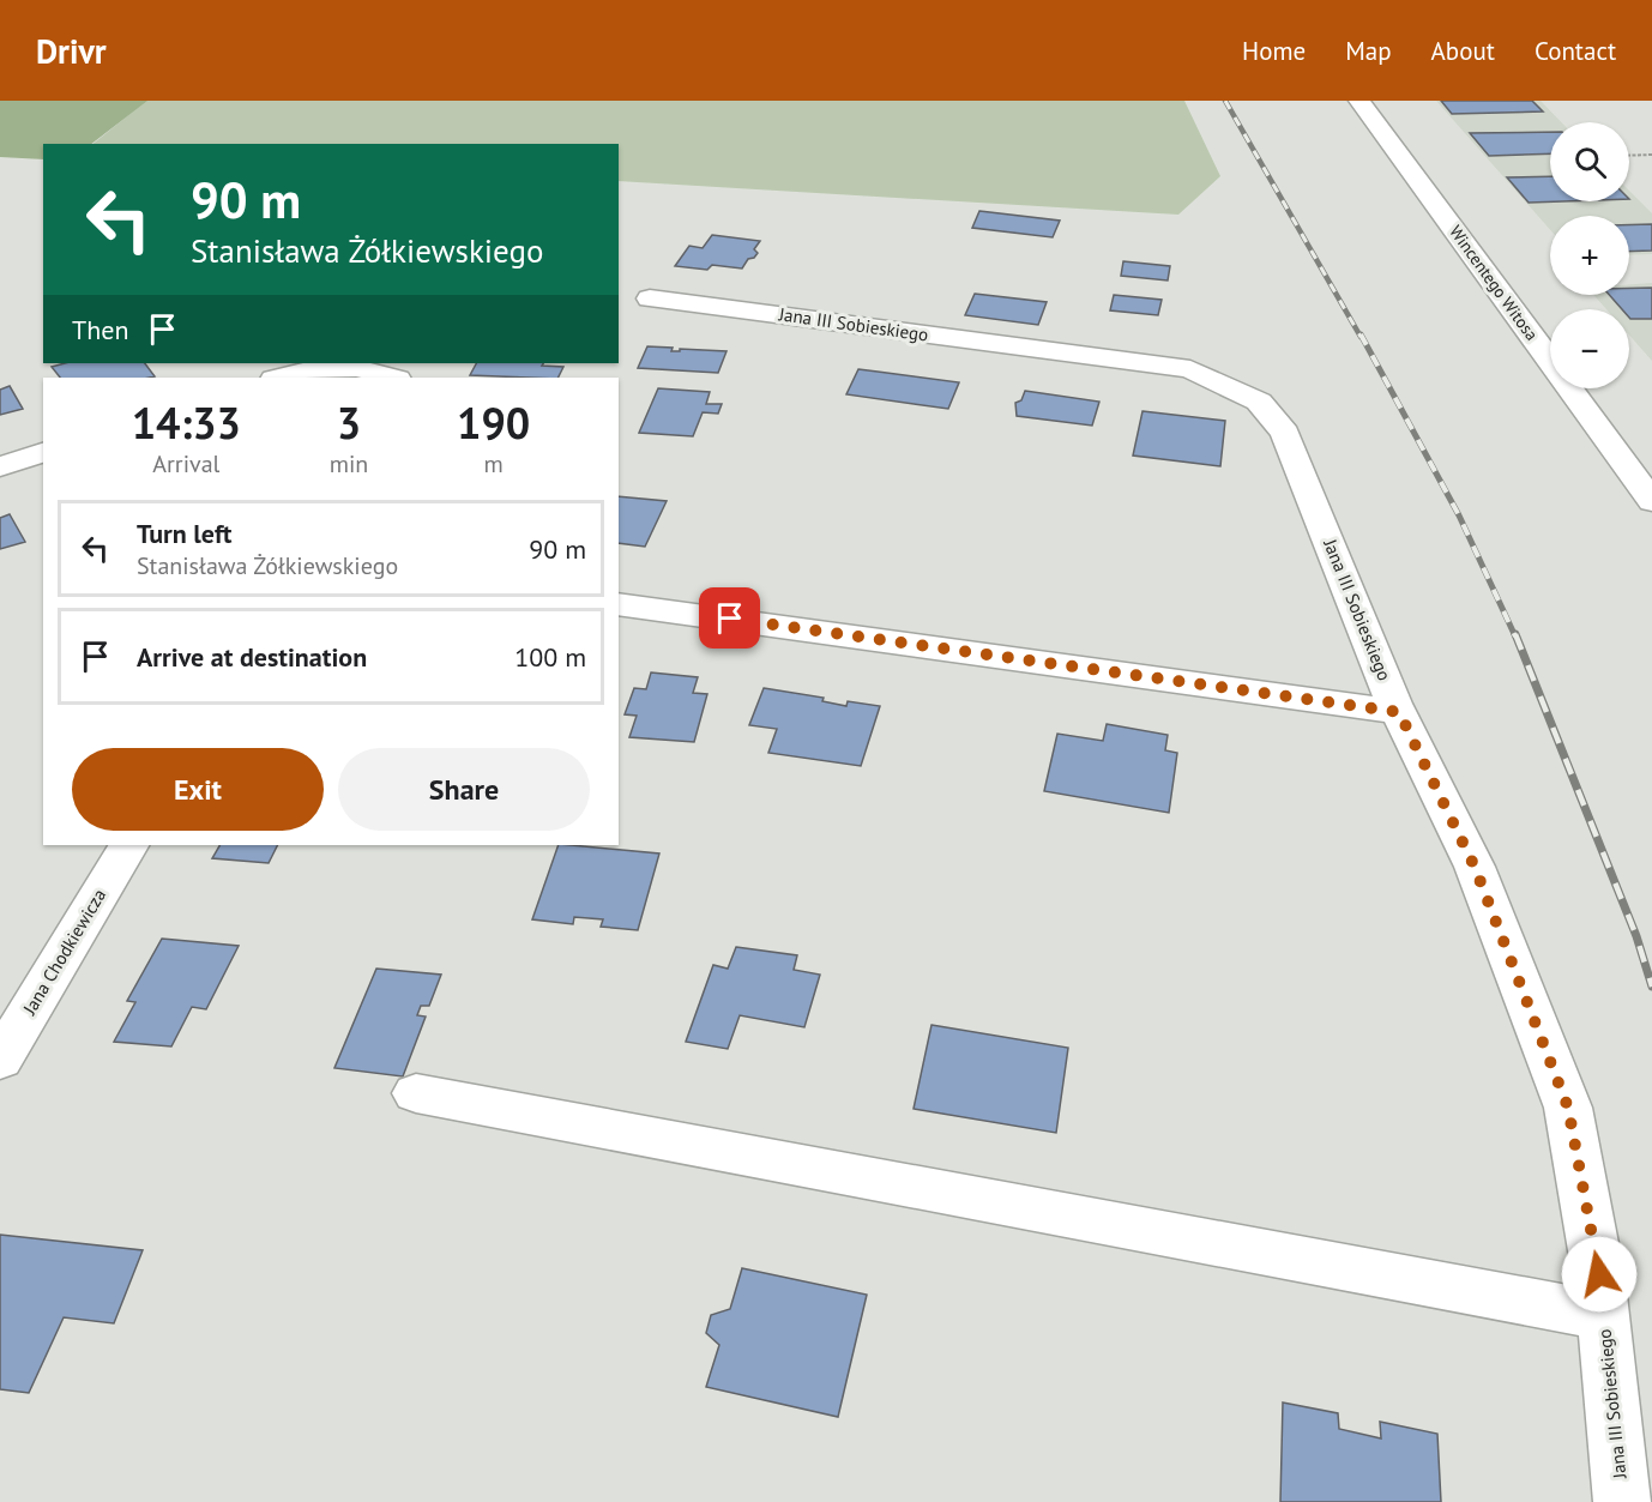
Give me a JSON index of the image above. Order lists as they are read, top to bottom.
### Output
{
  "streets": {
    "street": ["Wincentego Witosa", "Jana III Sobieskiego", "Jana Chodkiewicza"]
  },
  "page": {
    "header": "Drivr",
    "nav": [
      "Home",
      "Map",
      "About",
      "Contact"
    ],
    "map_buttons": ["+", "−"],
    "turn": ["90 m", "Stanisława Żółkiewskiego"],
    "then": "Then",
    "eta": [
      "14:33",
      "Arrival",
      "3",
      "min",
      "190",
      "m"
    ],
    "list": [
      {
        "name": "Turn left",
        "note": "Stanisława Żółkiewskiego",
        "value": "90 m"
      },
      {
        "name": "Arrive at destination",
        "value": "100 m"
      }
    ],
    "buttons": ["Exit", "Share"]
  }
}
